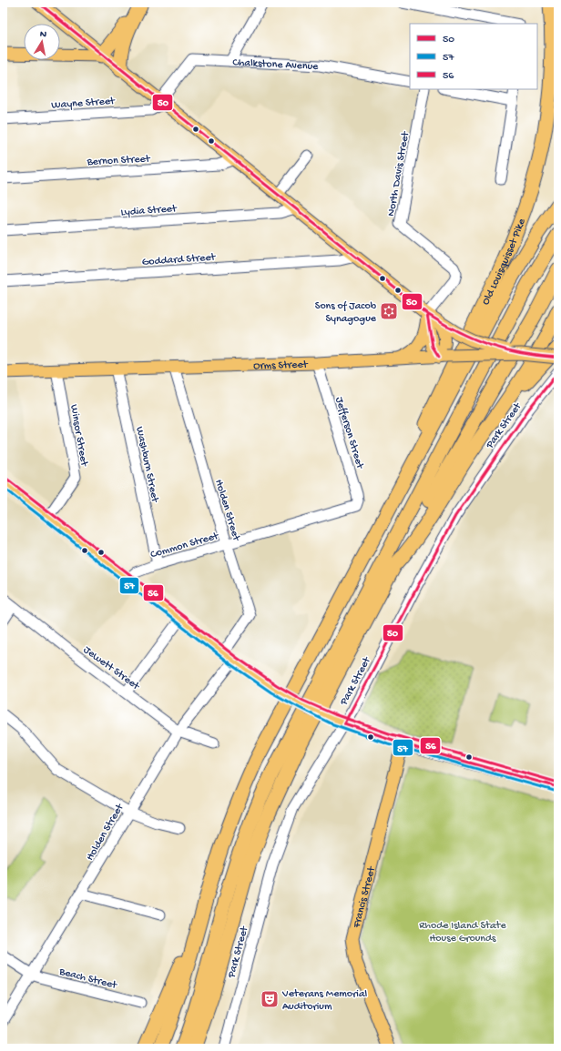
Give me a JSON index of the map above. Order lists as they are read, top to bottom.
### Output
{
  "streets": {
    "highway": ["Old Louisquisset Pike"],
    "main road": ["Orms Street", "Francis Street"],
    "street": [
      "Chalkstone Avenue",
      "Wayne Street",
      "Bernon Street",
      "North Davis Street",
      "Lydia Street",
      "Goddard Street",
      "Park Street",
      "Jefferson Street",
      "Winsor Street",
      "Washburn Street",
      "Holden Street",
      "Common Street",
      "Jewett Street",
      "Beach Street"
    ]
  },
  "crossings": [
    ["Chalkstone Avenue", "Wayne Street"],
    ["Orms Street", "Jefferson Street"],
    ["Orms Street", "Winsor Street"],
    ["Orms Street", "Washburn Street"],
    ["Orms Street", "Holden Street"],
    ["Jefferson Street", "Common Street"],
    ["Washburn Street", "Common Street"],
    ["Holden Street", "Common Street"],
    ["Holden Street", "Jewett Street"],
    ["Holden Street", "Beach Street"]
  ],
  "parks": ["Rhode Island State House Grounds"],
  "places": {
    "synagogue": ["Sons of Jacob Synagogue"],
    "theatre": ["Veterans Memorial Auditorium"]
  },
  "lines": ["transit line 50", "transit line 56", "transit line 57"],
  "legend": ["50", "57", "56"],
  "north": "top"
}
